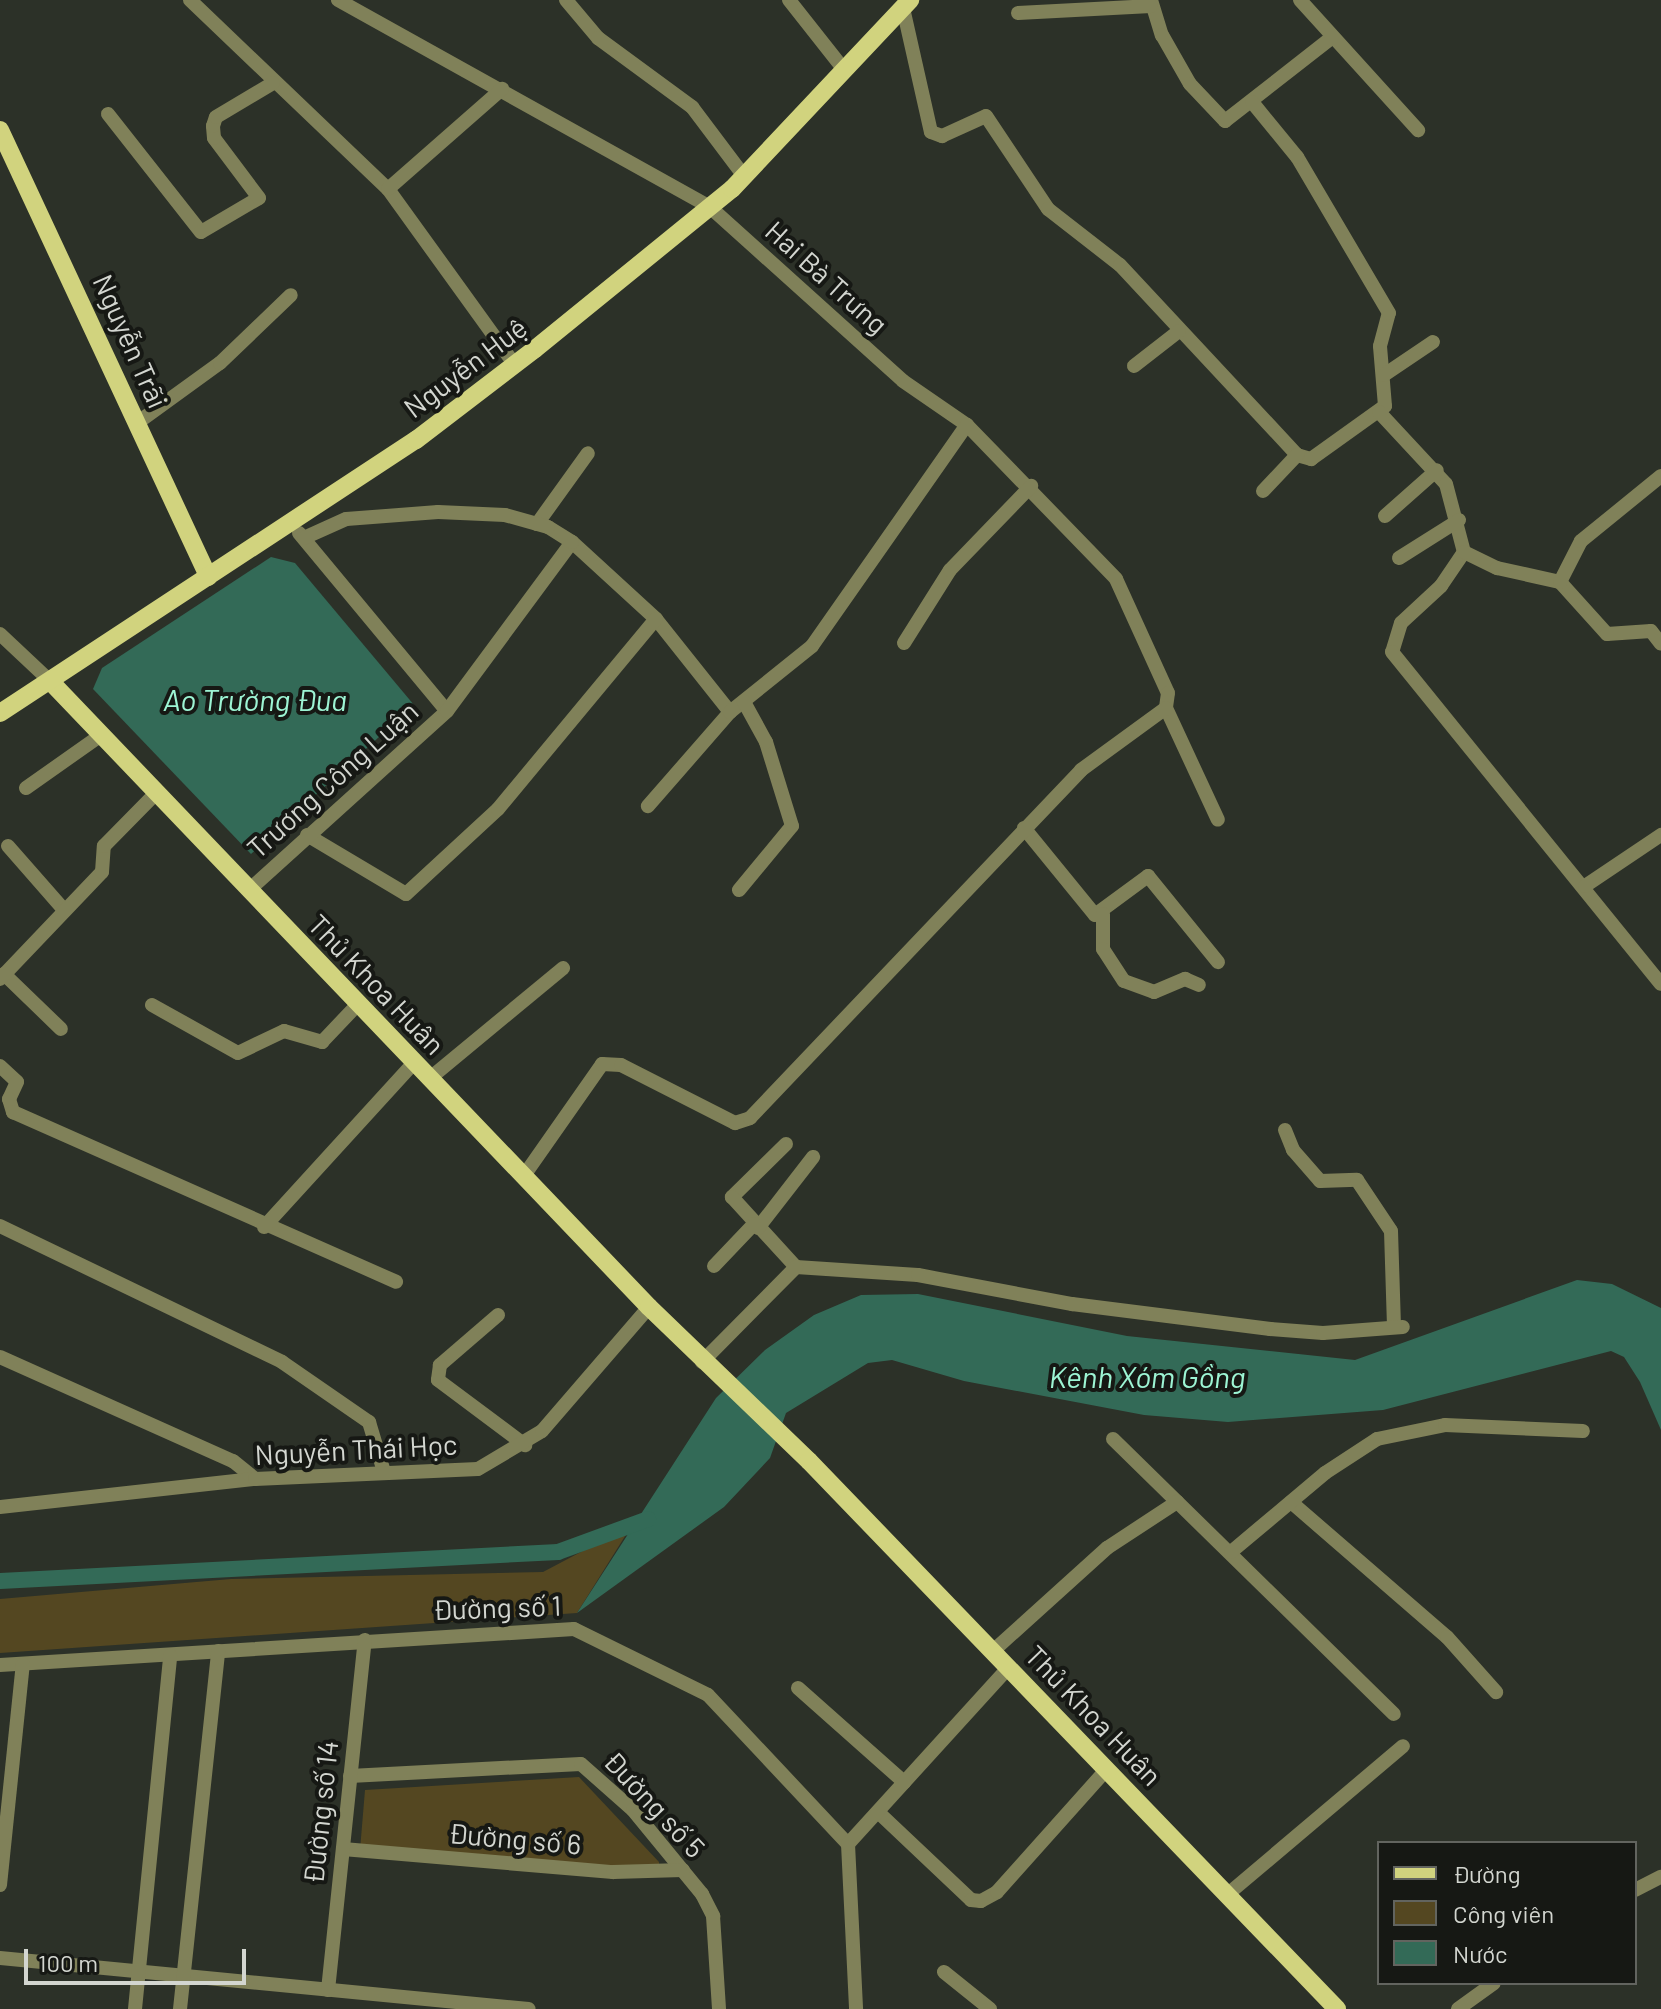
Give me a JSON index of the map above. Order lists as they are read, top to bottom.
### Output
{
  "streets": {
    "main road": ["Nguyễn Trãi", "Nguyễn Huệ", "Thủ Khoa Huân"],
    "street": [
      "Hai Bà Trưng",
      "Trương Công Luận",
      "Nguyễn Thái Học",
      "Đường số 1",
      "Đường số 5",
      "Đường số 14",
      "Đường số 6"
    ]
  },
  "crossings": [
    ["Hai Bà Trưng", "Nguyễn Huệ"],
    ["Nguyễn Trãi", "Nguyễn Huệ"],
    ["Nguyễn Huệ", "Trương Công Luận"],
    ["Nguyễn Huệ", "Thủ Khoa Huân"],
    ["Trương Công Luận", "Thủ Khoa Huân"],
    ["Thủ Khoa Huân", "Nguyễn Thái Học"],
    ["Đường số 1", "Đường số 14"],
    ["Đường số 5", "Đường số 14"],
    ["Đường số 5", "Đường số 6"],
    ["Đường số 14", "Đường số 6"]
  ],
  "water": ["Ao Trường Đua", "Kênh Xóm Gồng"],
  "legend": ["Đường", "Công viên", "Nước"],
  "scale_bar": "100 m"
}
